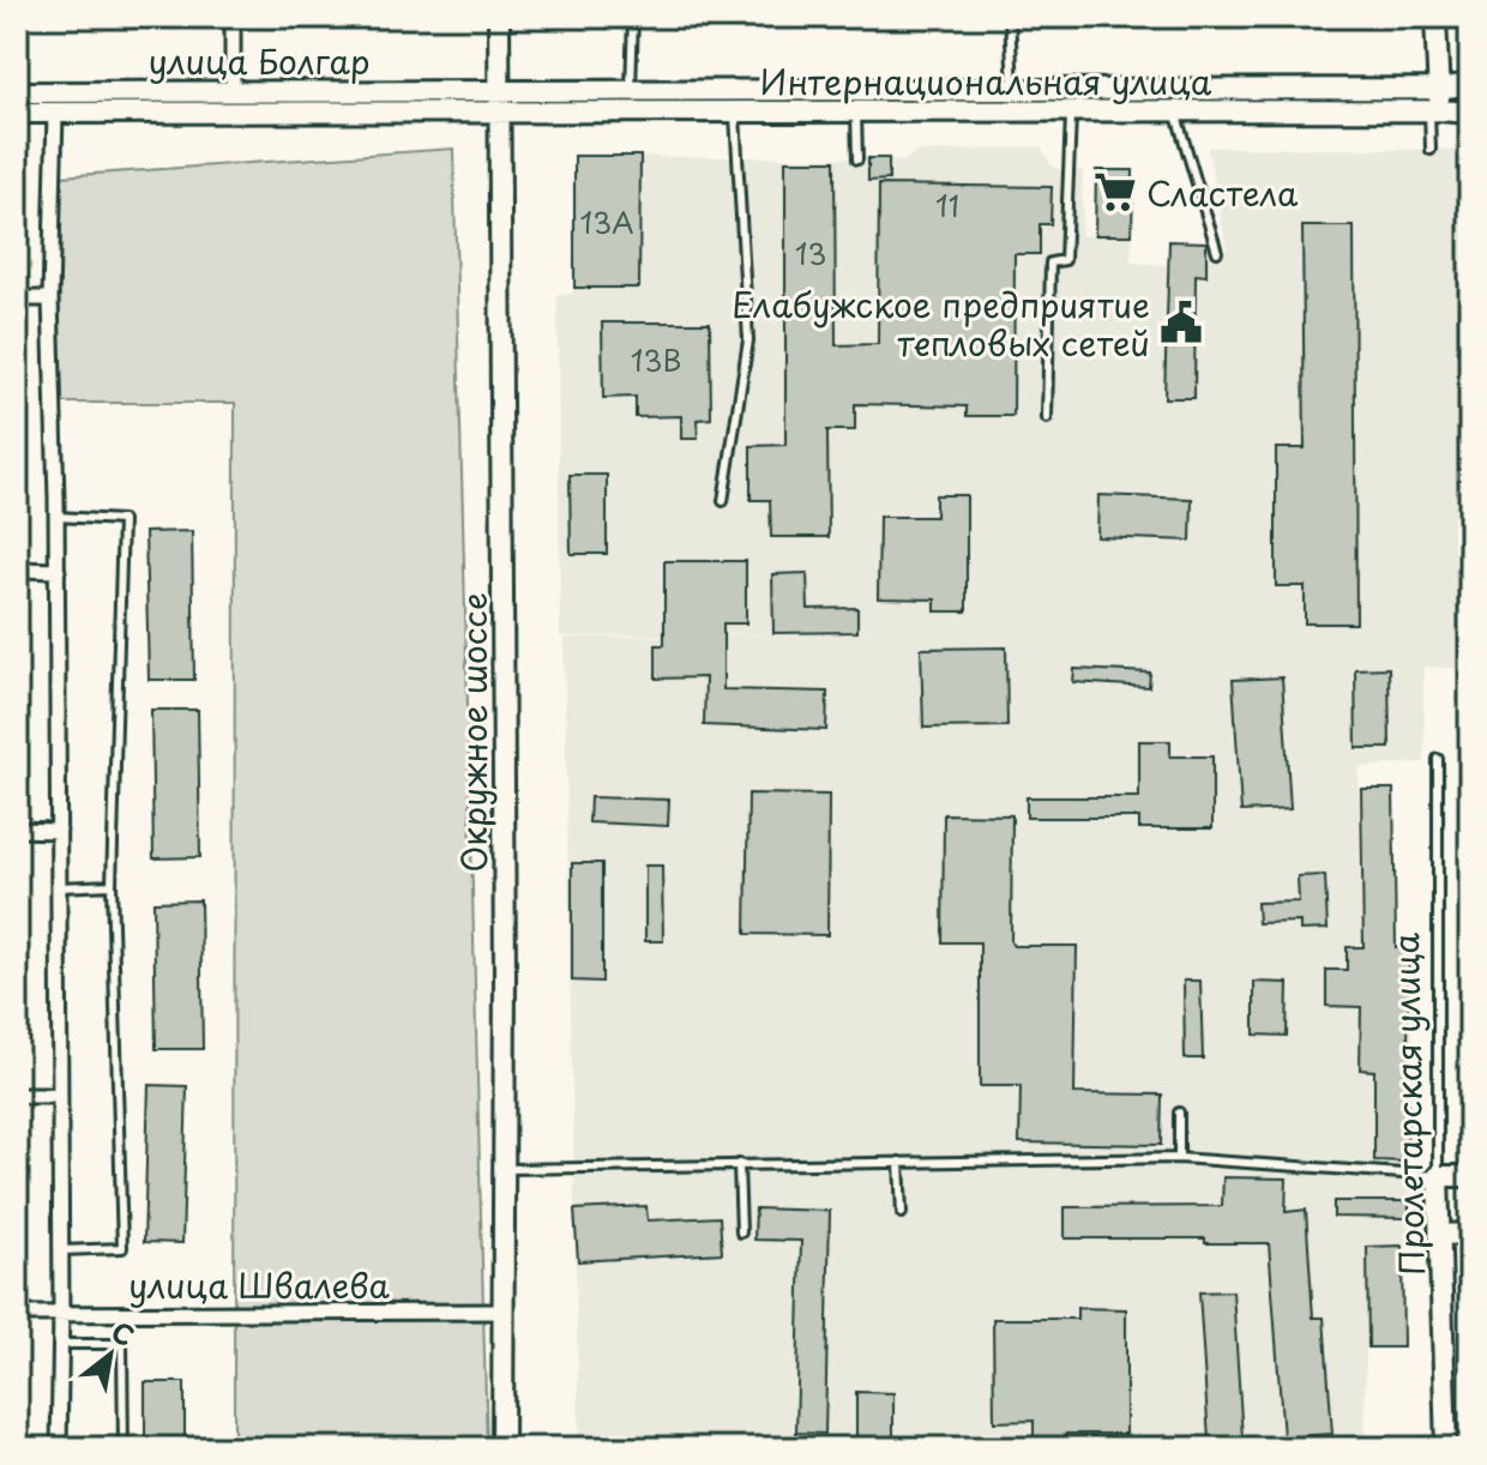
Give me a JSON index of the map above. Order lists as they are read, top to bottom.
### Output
{
  "streets": {
    "street": [
      "улица Болгар",
      "Интернациональная улица",
      "Окружное шоссе",
      "Пролетарская улица",
      "улица Швалева"
    ]
  },
  "crossings": [
    ["улица Болгар", "Интернациональная улица"],
    ["улица Болгар", "Окружное шоссе"],
    ["Интернациональная улица", "Окружное шоссе"],
    ["Окружное шоссе", "улица Швалева"]
  ],
  "places": {
    "supermarket": ["Сластела"],
    "public building": ["Елабужское предприятие тепловых сетей"]
  },
  "house_numbers": [
    "11",
    "13А",
    "13",
    "13В"
  ],
  "north": "top right"
}
